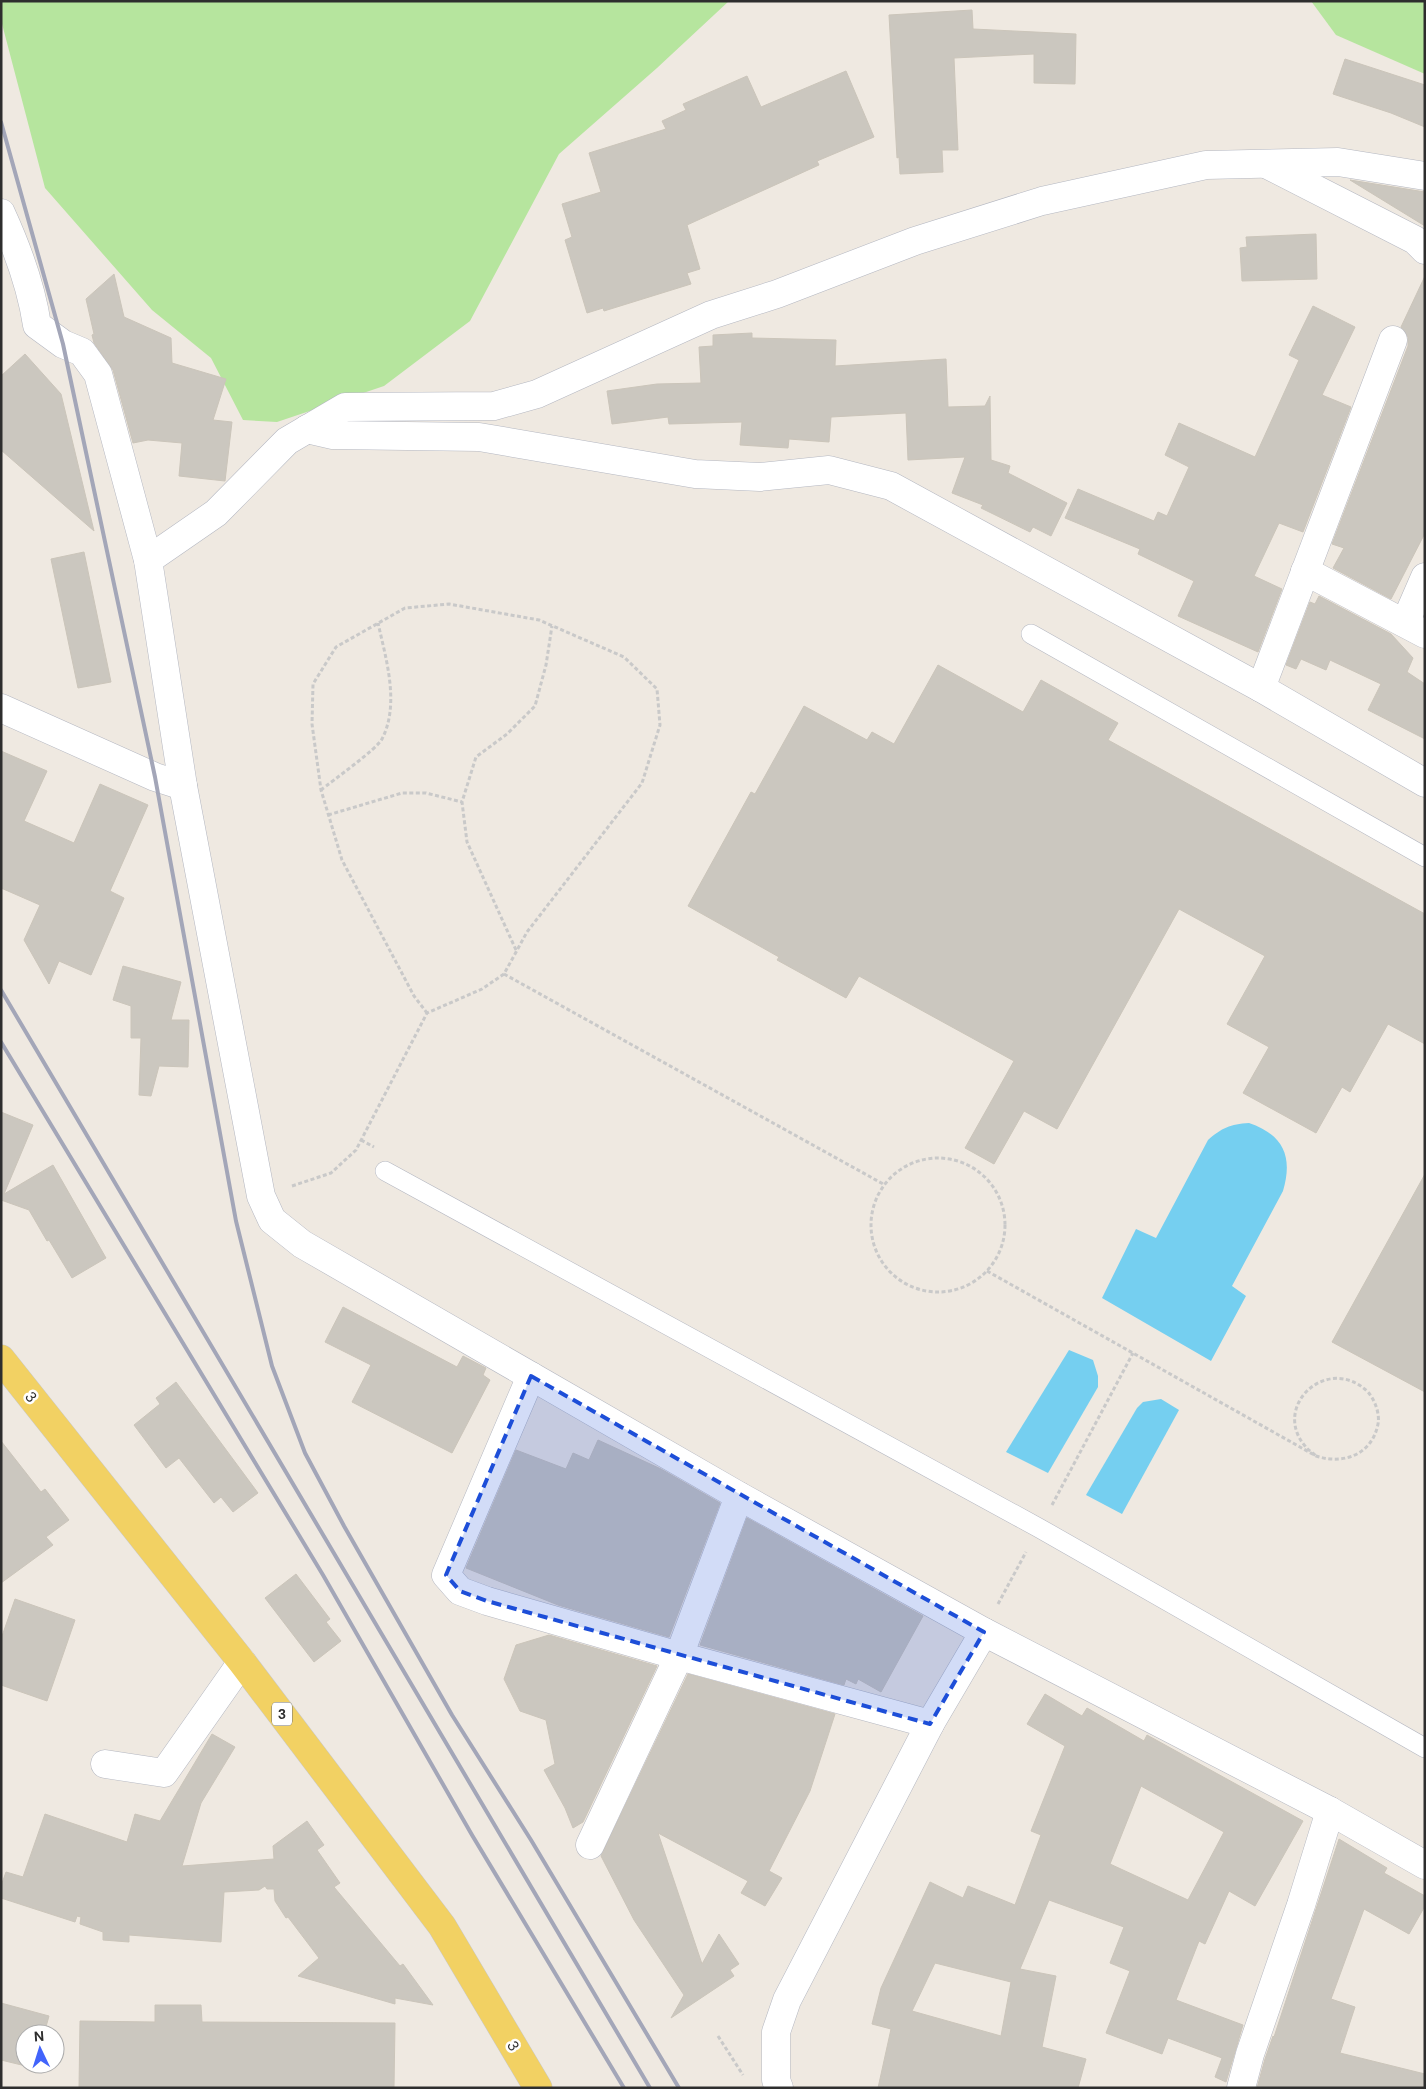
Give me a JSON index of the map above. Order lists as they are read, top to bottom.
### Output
{
  "streets": {
    "main road": ["3"]
  },
  "north": "top"
}
